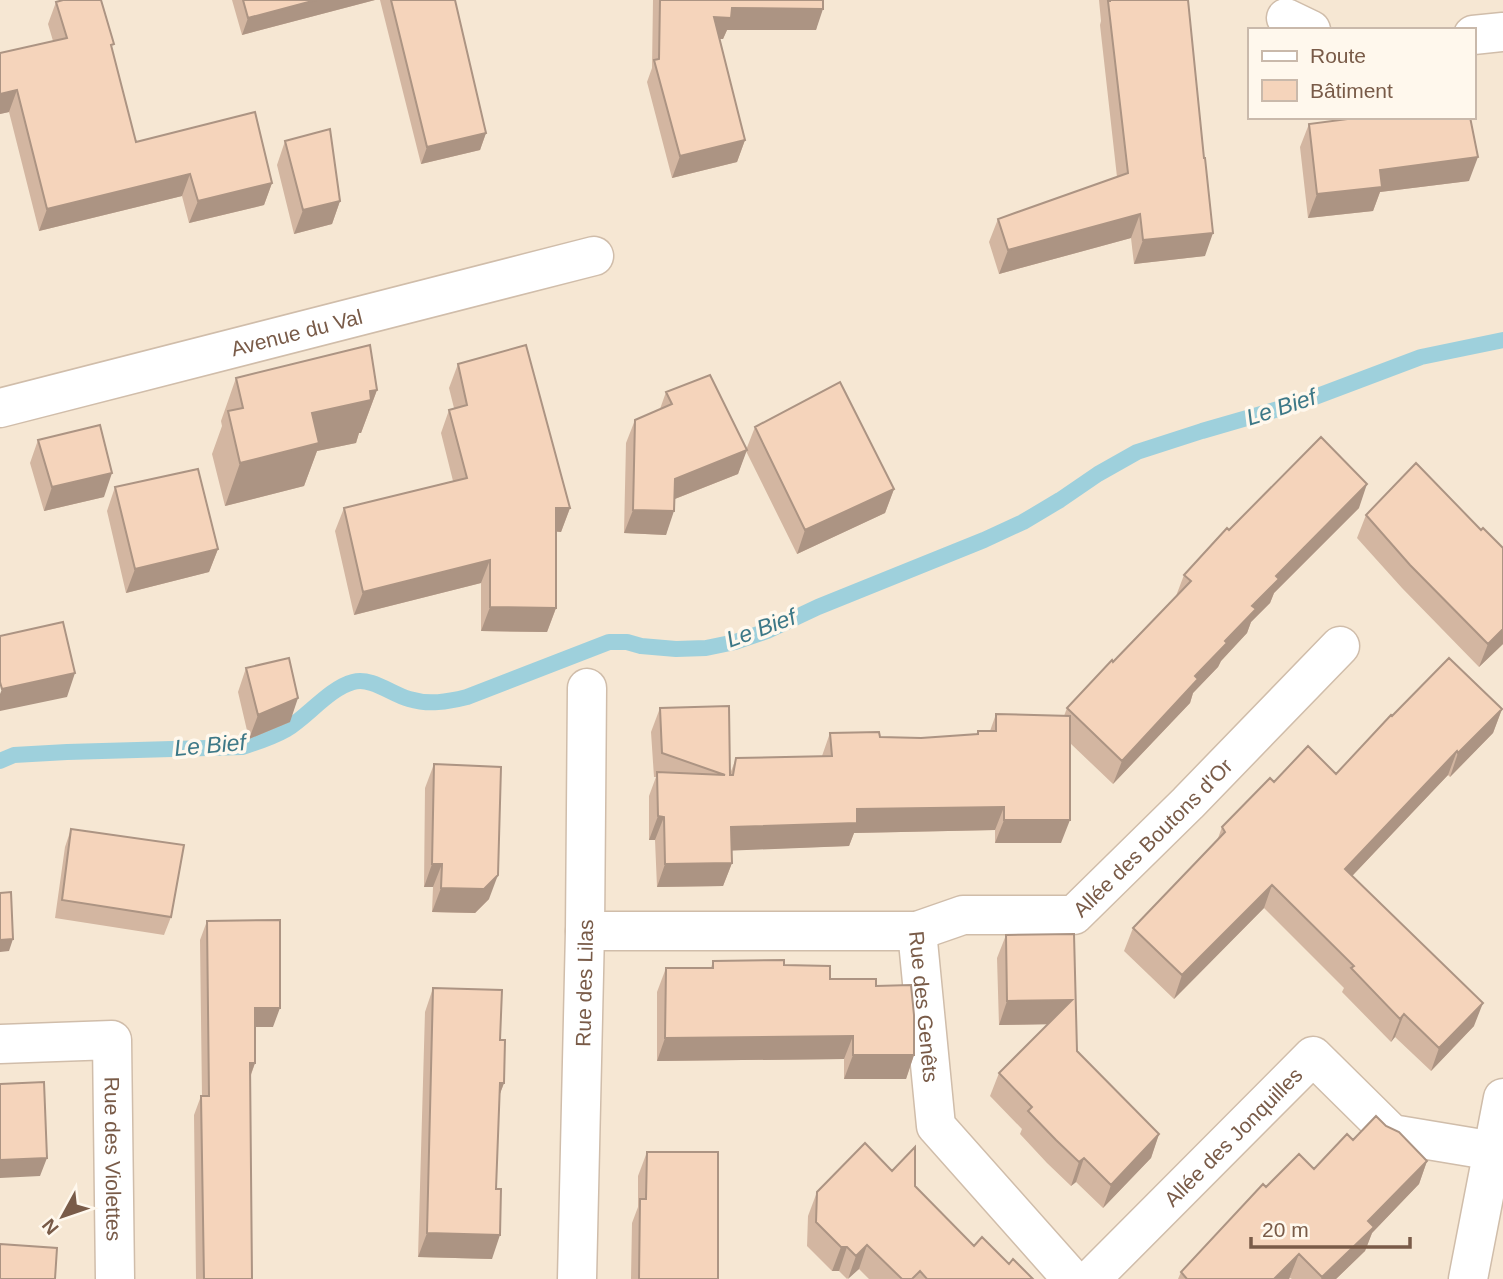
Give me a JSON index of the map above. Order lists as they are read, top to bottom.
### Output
{
  "streets": {
    "street": [
      "Avenue du Val",
      "Allée des Boutons d'Or",
      "Rue des Lilas",
      "Rue des Genêts",
      "Allée des Jonquilles",
      "Rue des Violettes"
    ]
  },
  "crossings": [
    ["Allée des Boutons d'Or", "Rue des Genêts"],
    ["Rue des Lilas", "Rue des Genêts"]
  ],
  "water": ["Le Bief"],
  "legend": ["Route", "Bâtiment"],
  "scale_bar": "20 m",
  "north": "bottom left"
}
